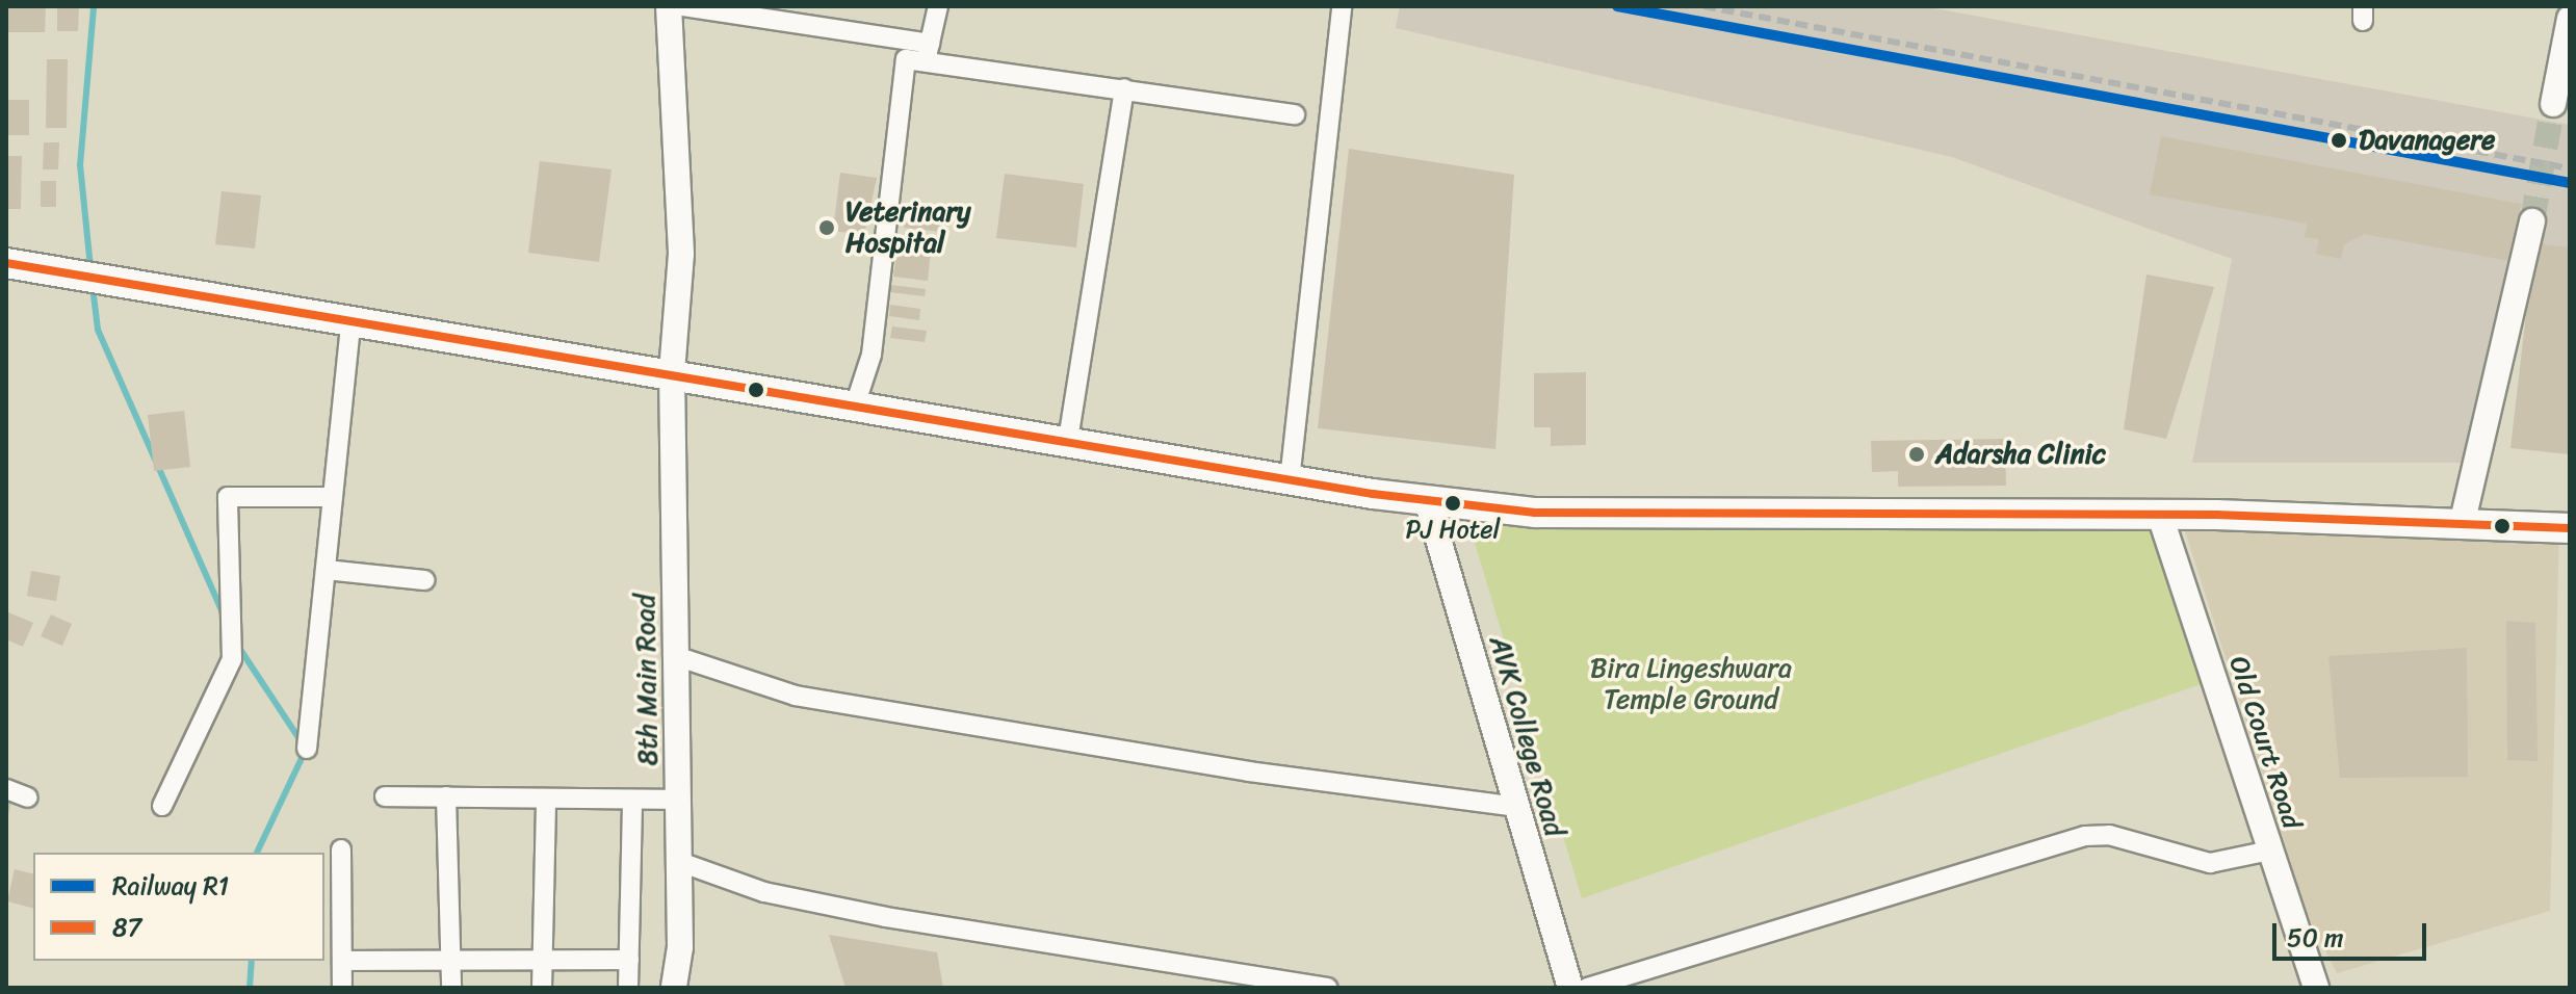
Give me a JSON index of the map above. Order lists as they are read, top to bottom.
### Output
{
  "streets": {
    "main road": ["8th Main Road", "AVK College Road", "Old Court Road"]
  },
  "parks": ["Bira Lingeshwara Temple Ground"],
  "places": [
    "Davanagere",
    "Veterinary Hospital",
    "Adarsha Clinic",
    "PJ Hotel"
  ],
  "lines": ["rail line R1", "transit line 87"],
  "legend": ["Railway R1", "87"],
  "scale_bar": "50 m"
}
